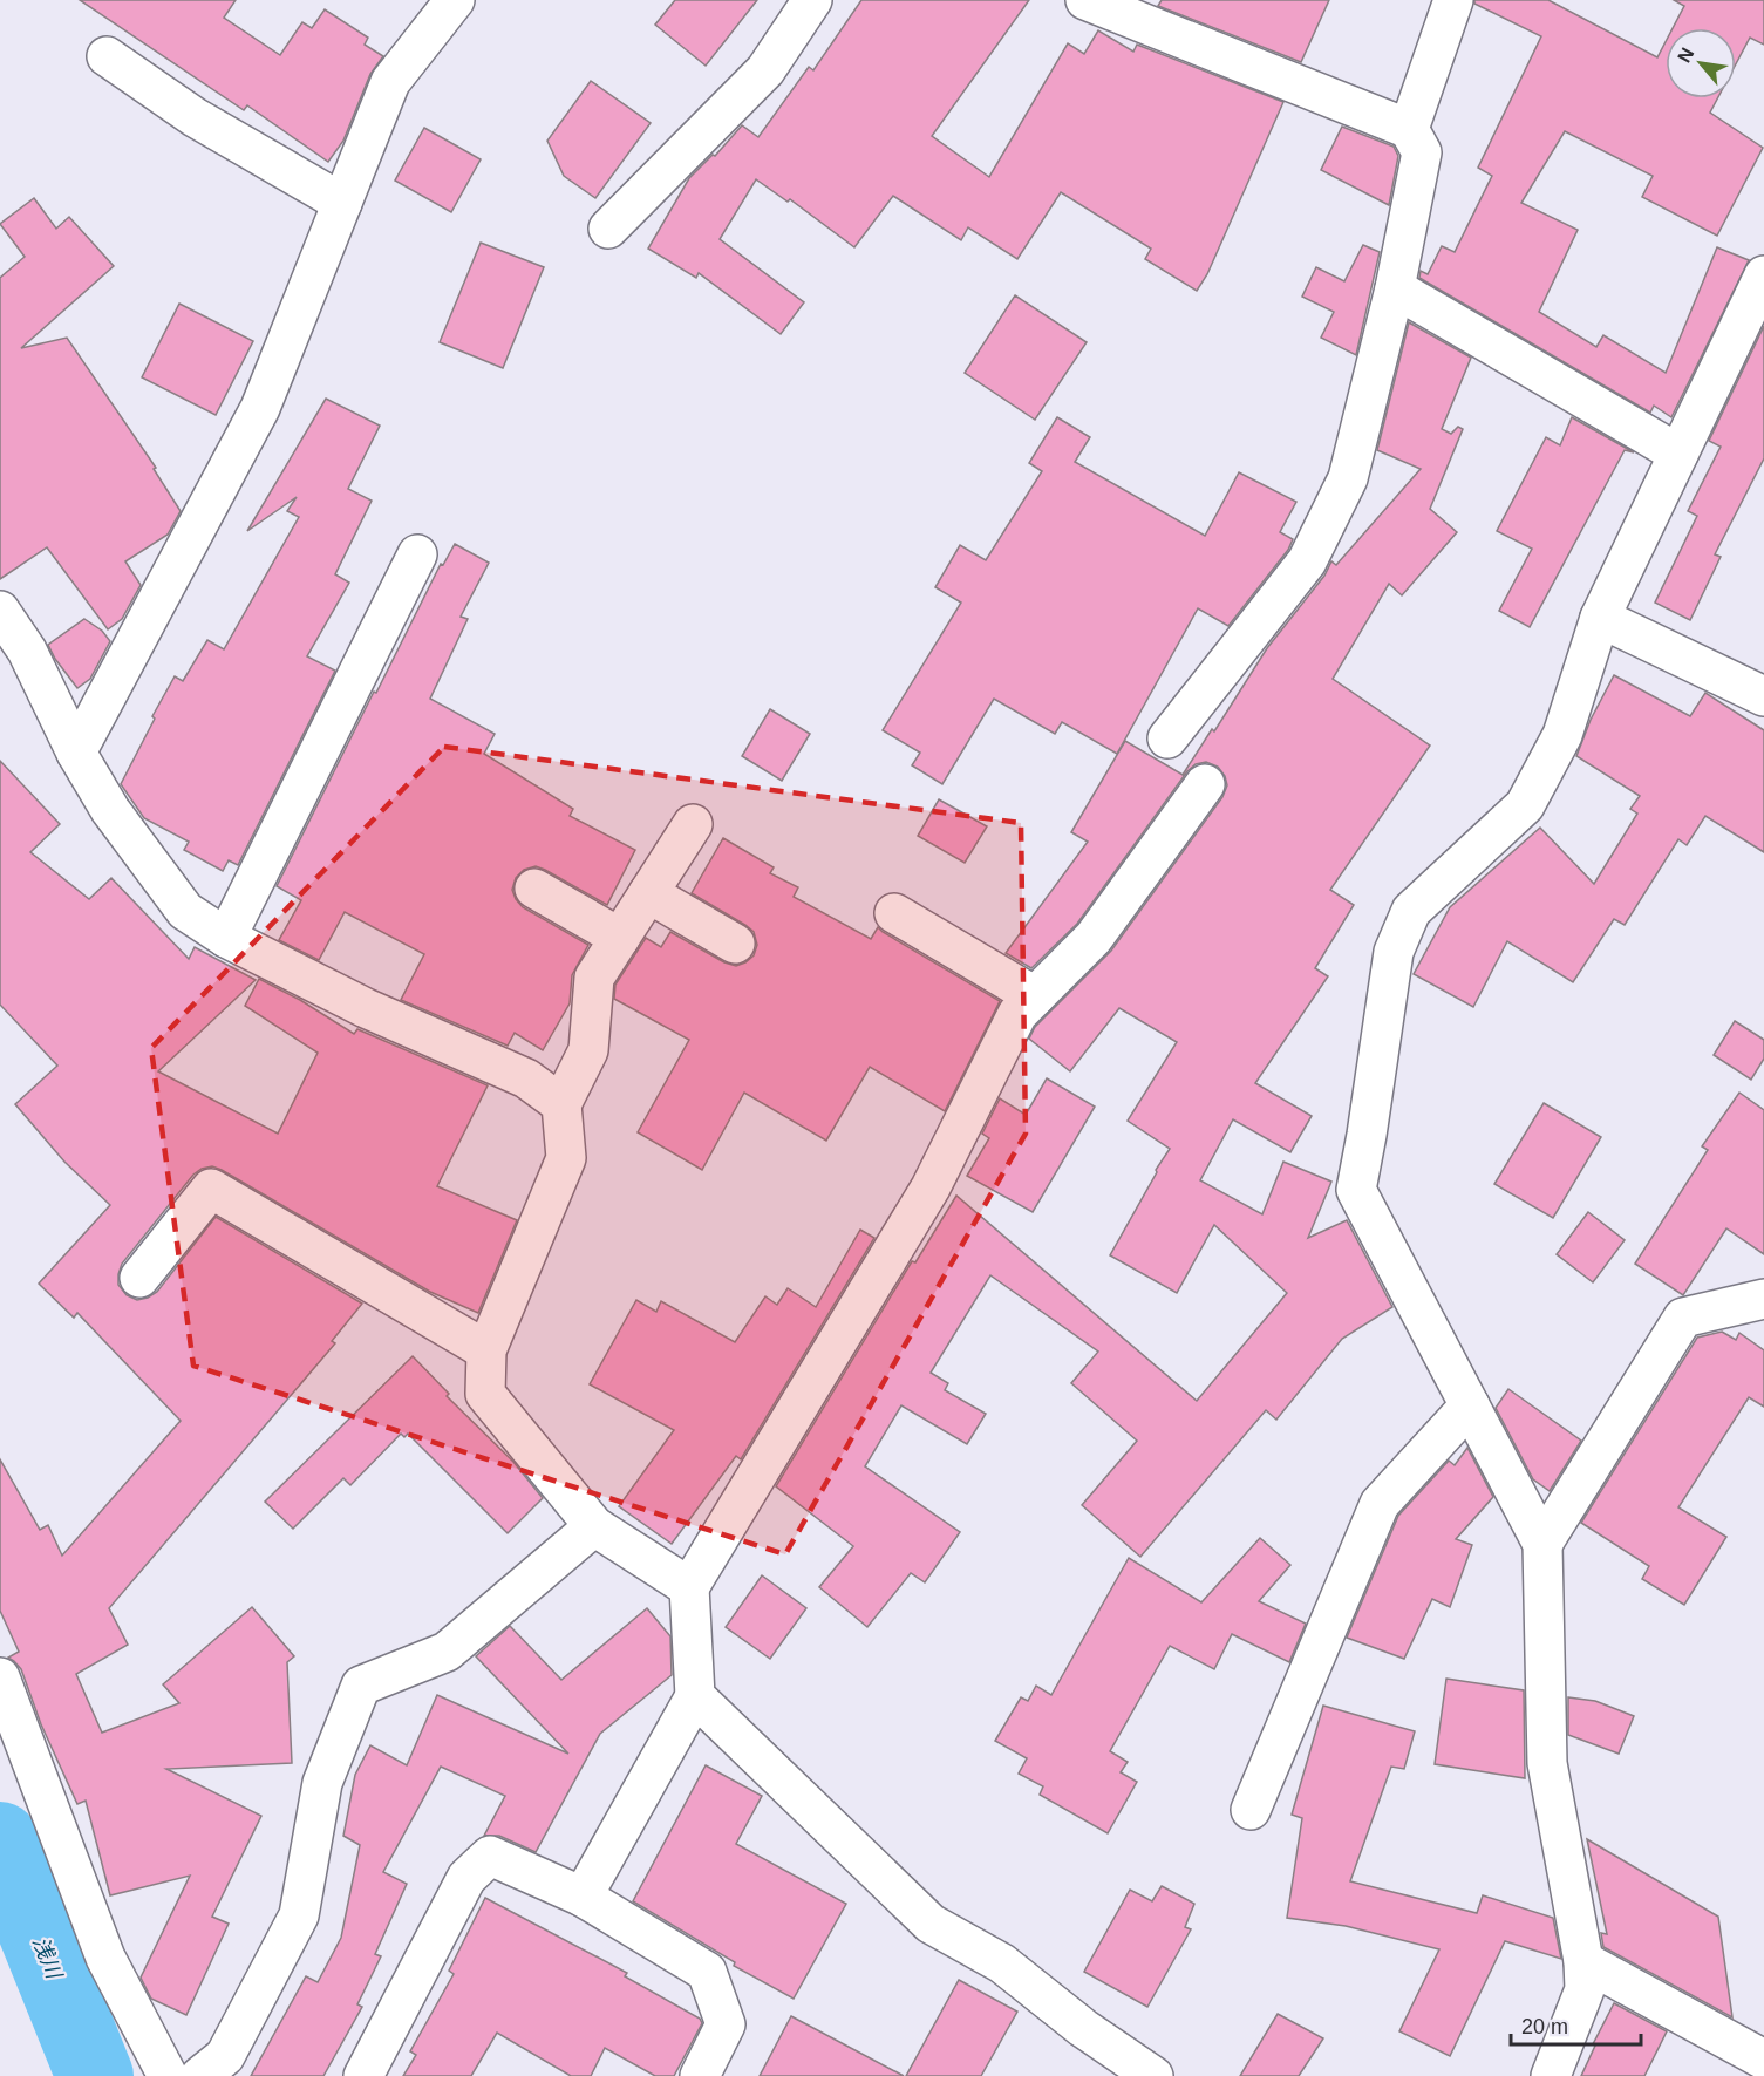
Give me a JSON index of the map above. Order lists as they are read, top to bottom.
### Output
{
  "water": ["浅川"],
  "scale_bar": "20 m",
  "north": "top left"
}
